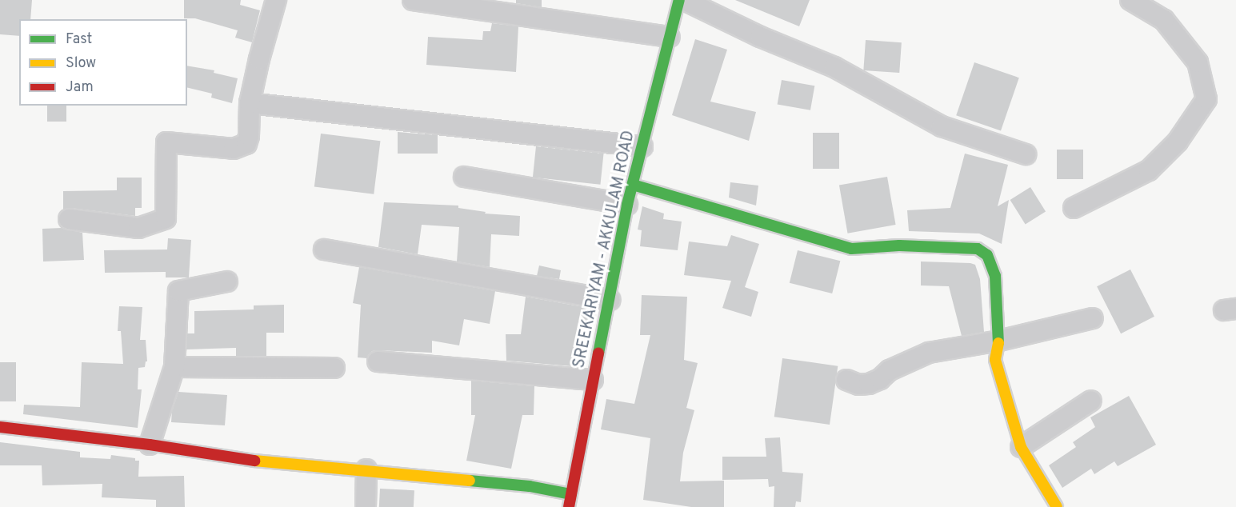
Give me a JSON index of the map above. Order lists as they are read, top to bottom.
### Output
{
  "streets": {
    "street": ["SREEKARIYAM - AKKULAM ROAD"]
  },
  "legend": ["Fast", "Slow", "Jam"]
}
